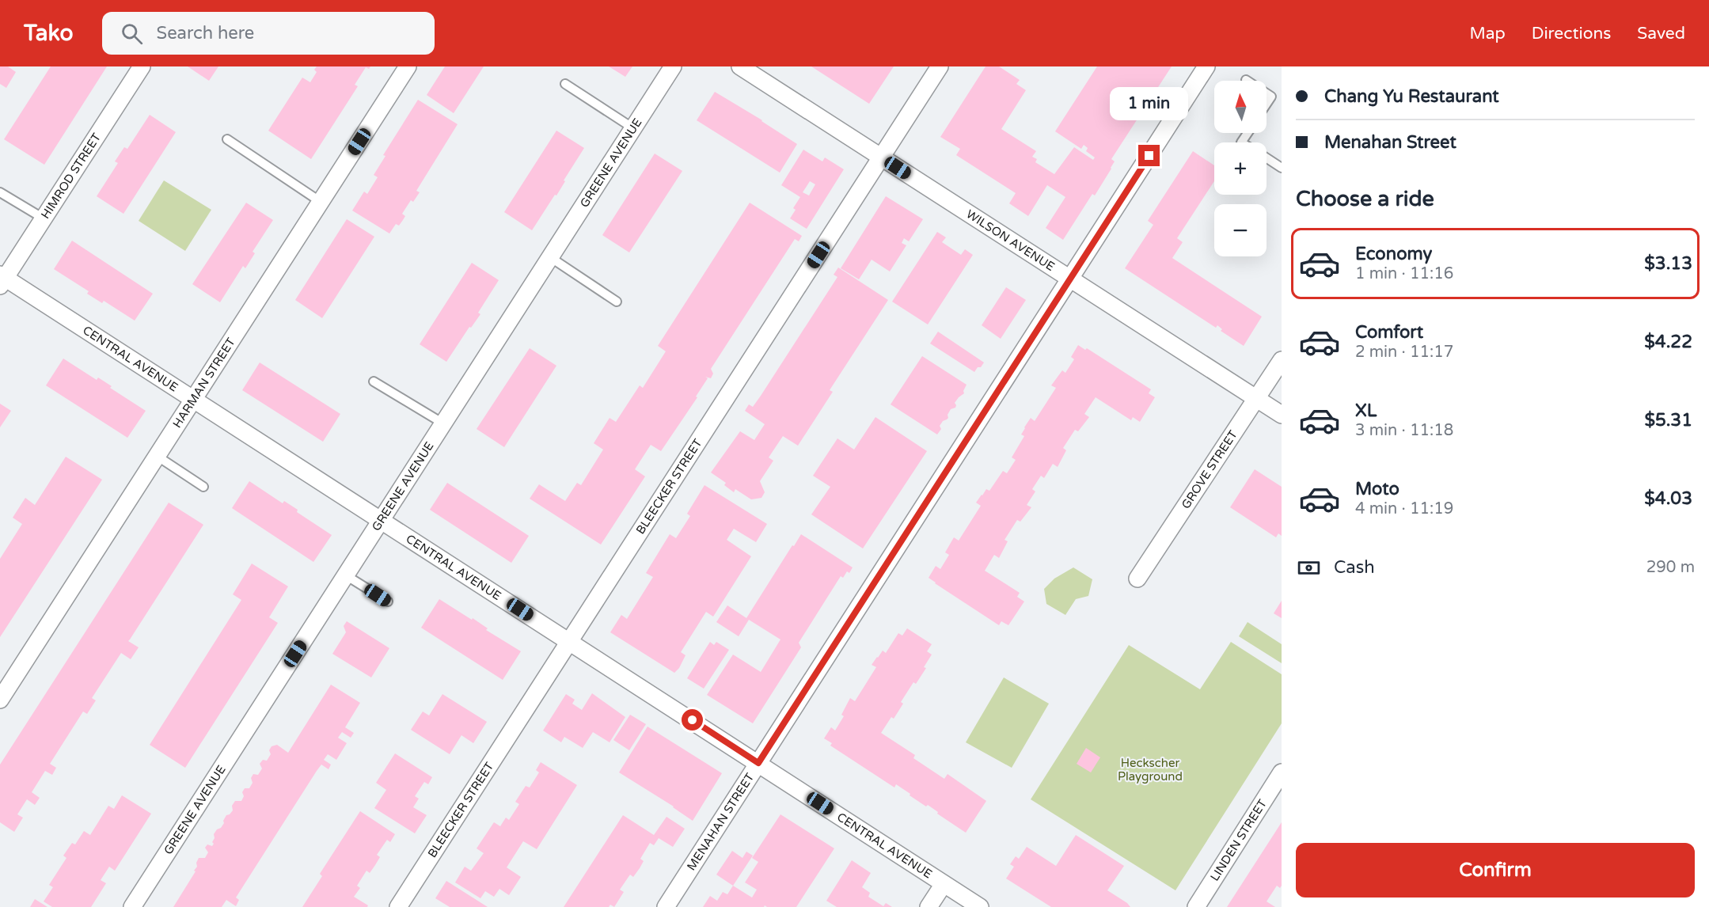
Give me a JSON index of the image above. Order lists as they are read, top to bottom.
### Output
{
  "streets": {
    "street": [
      "GREENE AVENUE",
      "HIMROD STREET",
      "WILSON AVENUE",
      "CENTRAL AVENUE",
      "HARMAN STREET",
      "GROVE STREET",
      "BLEECKER STREET",
      "MENAHAN STREET",
      "LINDEN STREET"
    ]
  },
  "crossings": [
    ["GREENE AVENUE", "CENTRAL AVENUE"],
    ["HIMROD STREET", "CENTRAL AVENUE"],
    ["WILSON AVENUE", "GROVE STREET"],
    ["WILSON AVENUE", "BLEECKER STREET"],
    ["WILSON AVENUE", "MENAHAN STREET"],
    ["CENTRAL AVENUE", "HARMAN STREET"],
    ["CENTRAL AVENUE", "BLEECKER STREET"],
    ["CENTRAL AVENUE", "MENAHAN STREET"]
  ],
  "parks": ["Heckscher Playground"],
  "north": "top",
  "page": {
    "header": "Tako",
    "search": "Search here",
    "nav": ["Map", "Directions", "Saved"],
    "banner": ["Chang Yu Restaurant", "Menahan Street"],
    "map_buttons": ["+", "−"],
    "bubble": "1 min",
    "heading": "Choose a ride",
    "list": [
      {
        "name": "Economy",
        "note": "1 min · 11:16",
        "value": "$3.13"
      },
      {
        "name": "Comfort",
        "note": "2 min · 11:17",
        "value": "$4.22"
      },
      {
        "name": "XL",
        "note": "3 min · 11:18",
        "value": "$5.31"
      },
      {
        "name": "Moto",
        "note": "4 min · 11:19",
        "value": "$4.03"
      }
    ],
    "pay": ["Cash", "290 m"],
    "buttons": "Confirm"
  }
}
